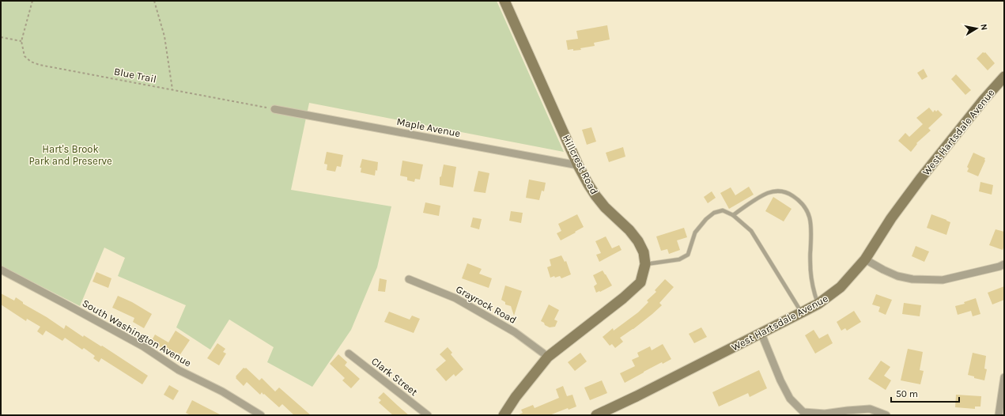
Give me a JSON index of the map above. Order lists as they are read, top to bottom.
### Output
{
  "streets": {
    "main road": ["West Hartsdale Avenue", "Hillcrest Road"],
    "street": [
      "Maple Avenue",
      "Grayrock Road",
      "South Washington Avenue",
      "Clark Street"
    ],
    "path": ["Blue Trail"]
  },
  "crossings": [
    ["Maple Avenue", "Hillcrest Road"],
    ["Hillcrest Road", "Grayrock Road"]
  ],
  "parks": ["Hart's Brook Park and Preserve"],
  "scale_bar": "50 m",
  "north": "right"
}
